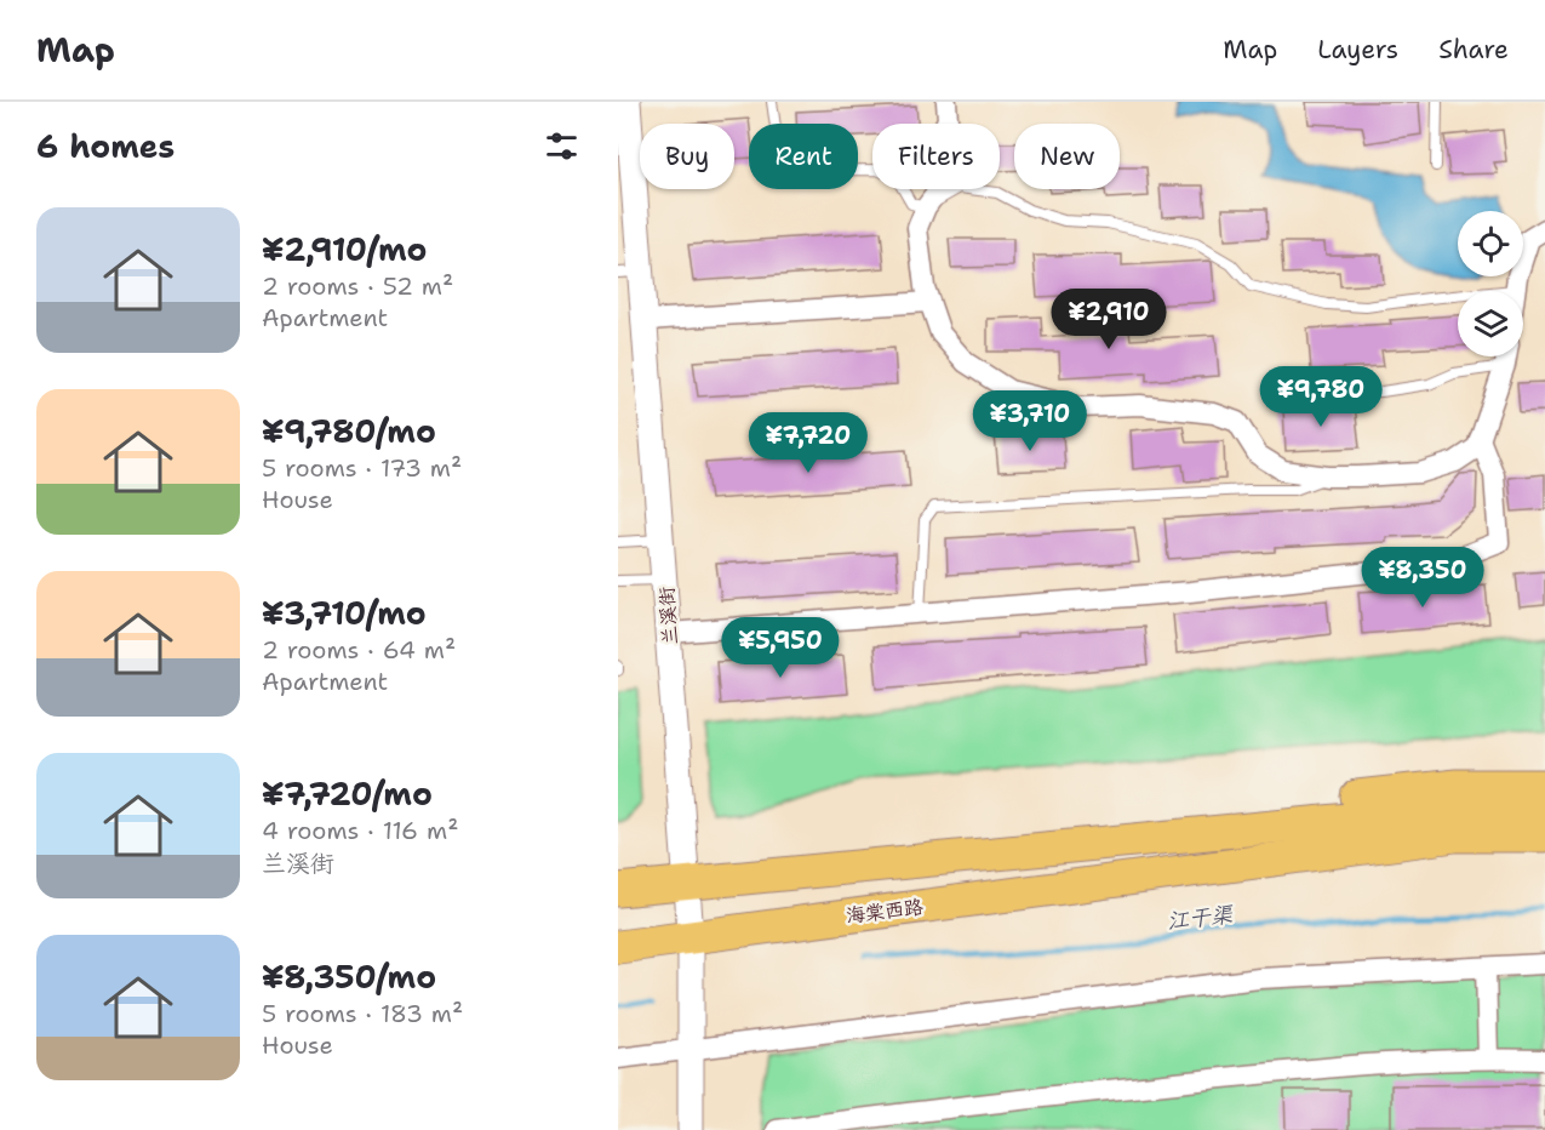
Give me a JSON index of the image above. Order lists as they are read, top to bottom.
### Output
{
  "streets": {
    "main road": ["海棠西路"],
    "street": ["兰溪街"]
  },
  "crossings": [
    ["兰溪街", "海棠西路"]
  ],
  "water": ["江干渠"],
  "page": {
    "header": "Map",
    "nav": ["Map", "Layers", "Share"],
    "heading": "6 homes",
    "chip": [
      "Buy",
      "Rent",
      "Filters",
      "New"
    ],
    "list": [
      {
        "name": "¥2,910/mo",
        "note": "2 rooms · 52 m² · Apartment"
      },
      {
        "name": "¥9,780/mo",
        "note": "5 rooms · 173 m² · House"
      },
      {
        "name": "¥3,710/mo",
        "note": "2 rooms · 64 m² · Apartment"
      },
      {
        "name": "¥7,720/mo",
        "note": "4 rooms · 116 m² · 兰溪街"
      },
      {
        "name": "¥8,350/mo",
        "note": "5 rooms · 183 m² · House"
      }
    ],
    "price": [
      "¥2,910",
      "¥9,780",
      "¥3,710",
      "¥7,720",
      "¥8,350",
      "¥5,950"
    ]
  }
}
